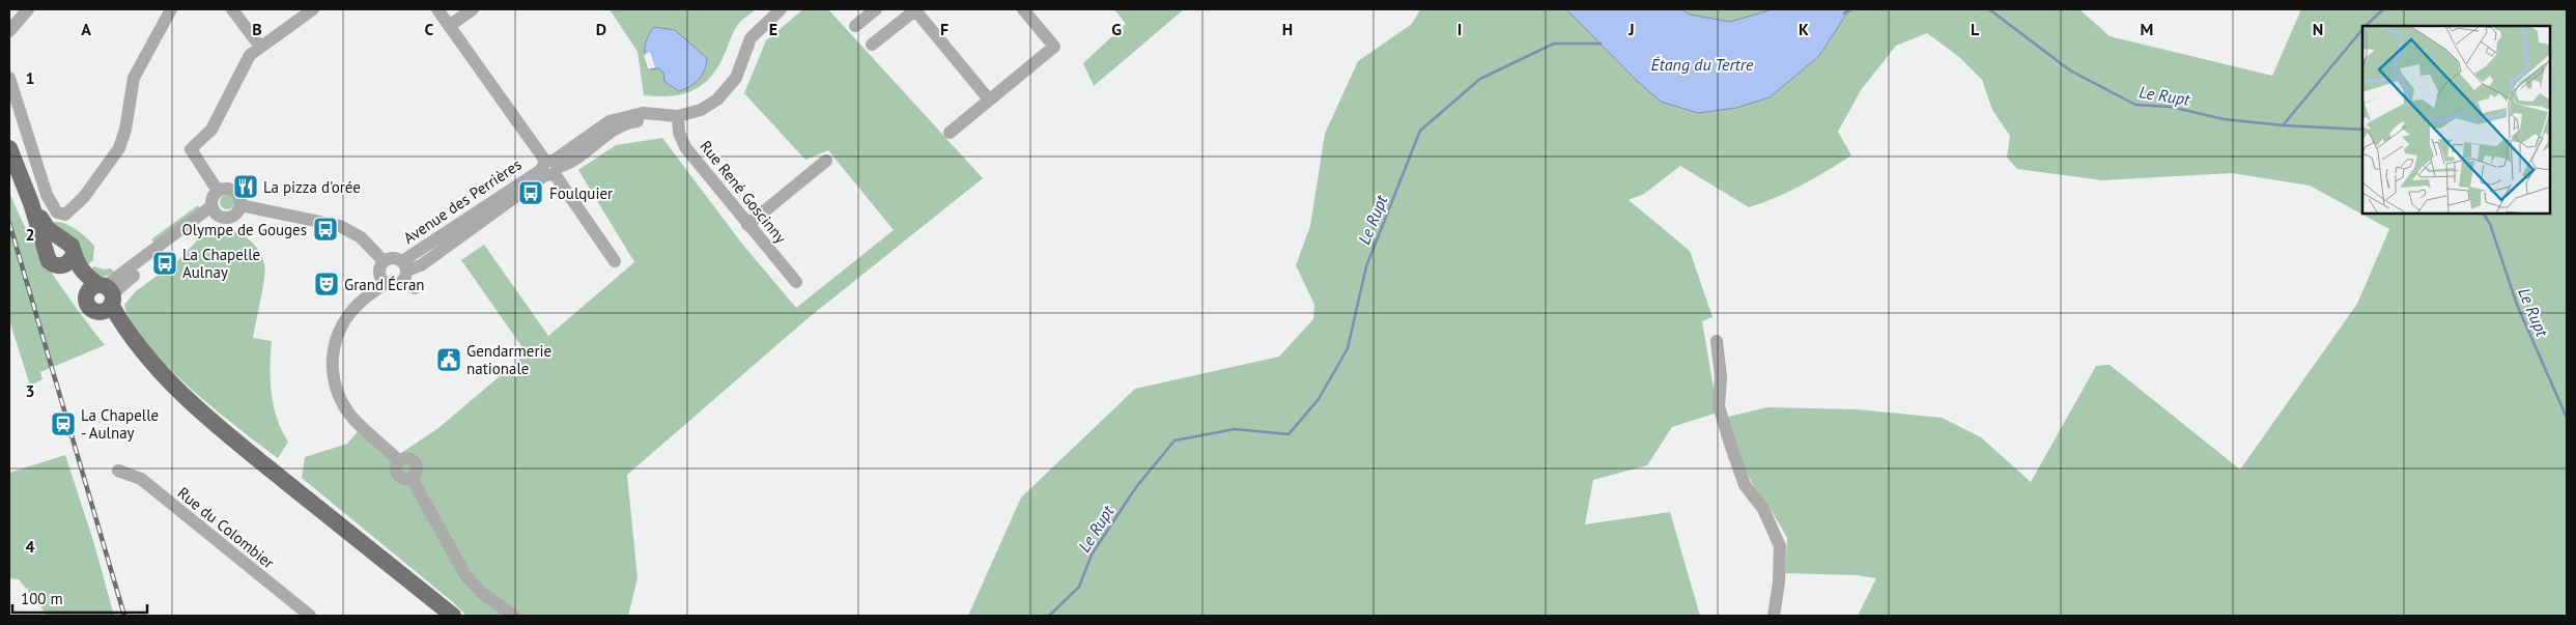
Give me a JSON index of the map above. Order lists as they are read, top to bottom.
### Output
{
  "streets": {
    "street": ["Rue René Goscinny", "Avenue des Perrières", "Rue du Colombier"]
  },
  "crossings": [
    ["Rue René Goscinny", "Avenue des Perrières"]
  ],
  "water": ["Étang du Tertre", "Le Rupt"],
  "places": {
    "restaurant": ["La pizza d'orée"],
    "bus stop": ["Foulquier", "Olympe de Gouges", "La Chapelle Aulnay"],
    "theatre": ["Grand Écran"],
    "public building": ["Gendarmerie nationale"],
    "station": ["La Chapelle - Aulnay"]
  },
  "scale_bar": "100 m",
  "grid": {
    "columns": [
      "A",
      "B",
      "C",
      "D",
      "E",
      "F",
      "G",
      "H",
      "I",
      "J",
      "K",
      "L",
      "M",
      "N"
    ],
    "rows": [
      "1",
      "2",
      "3",
      "4"
    ]
  }
}
